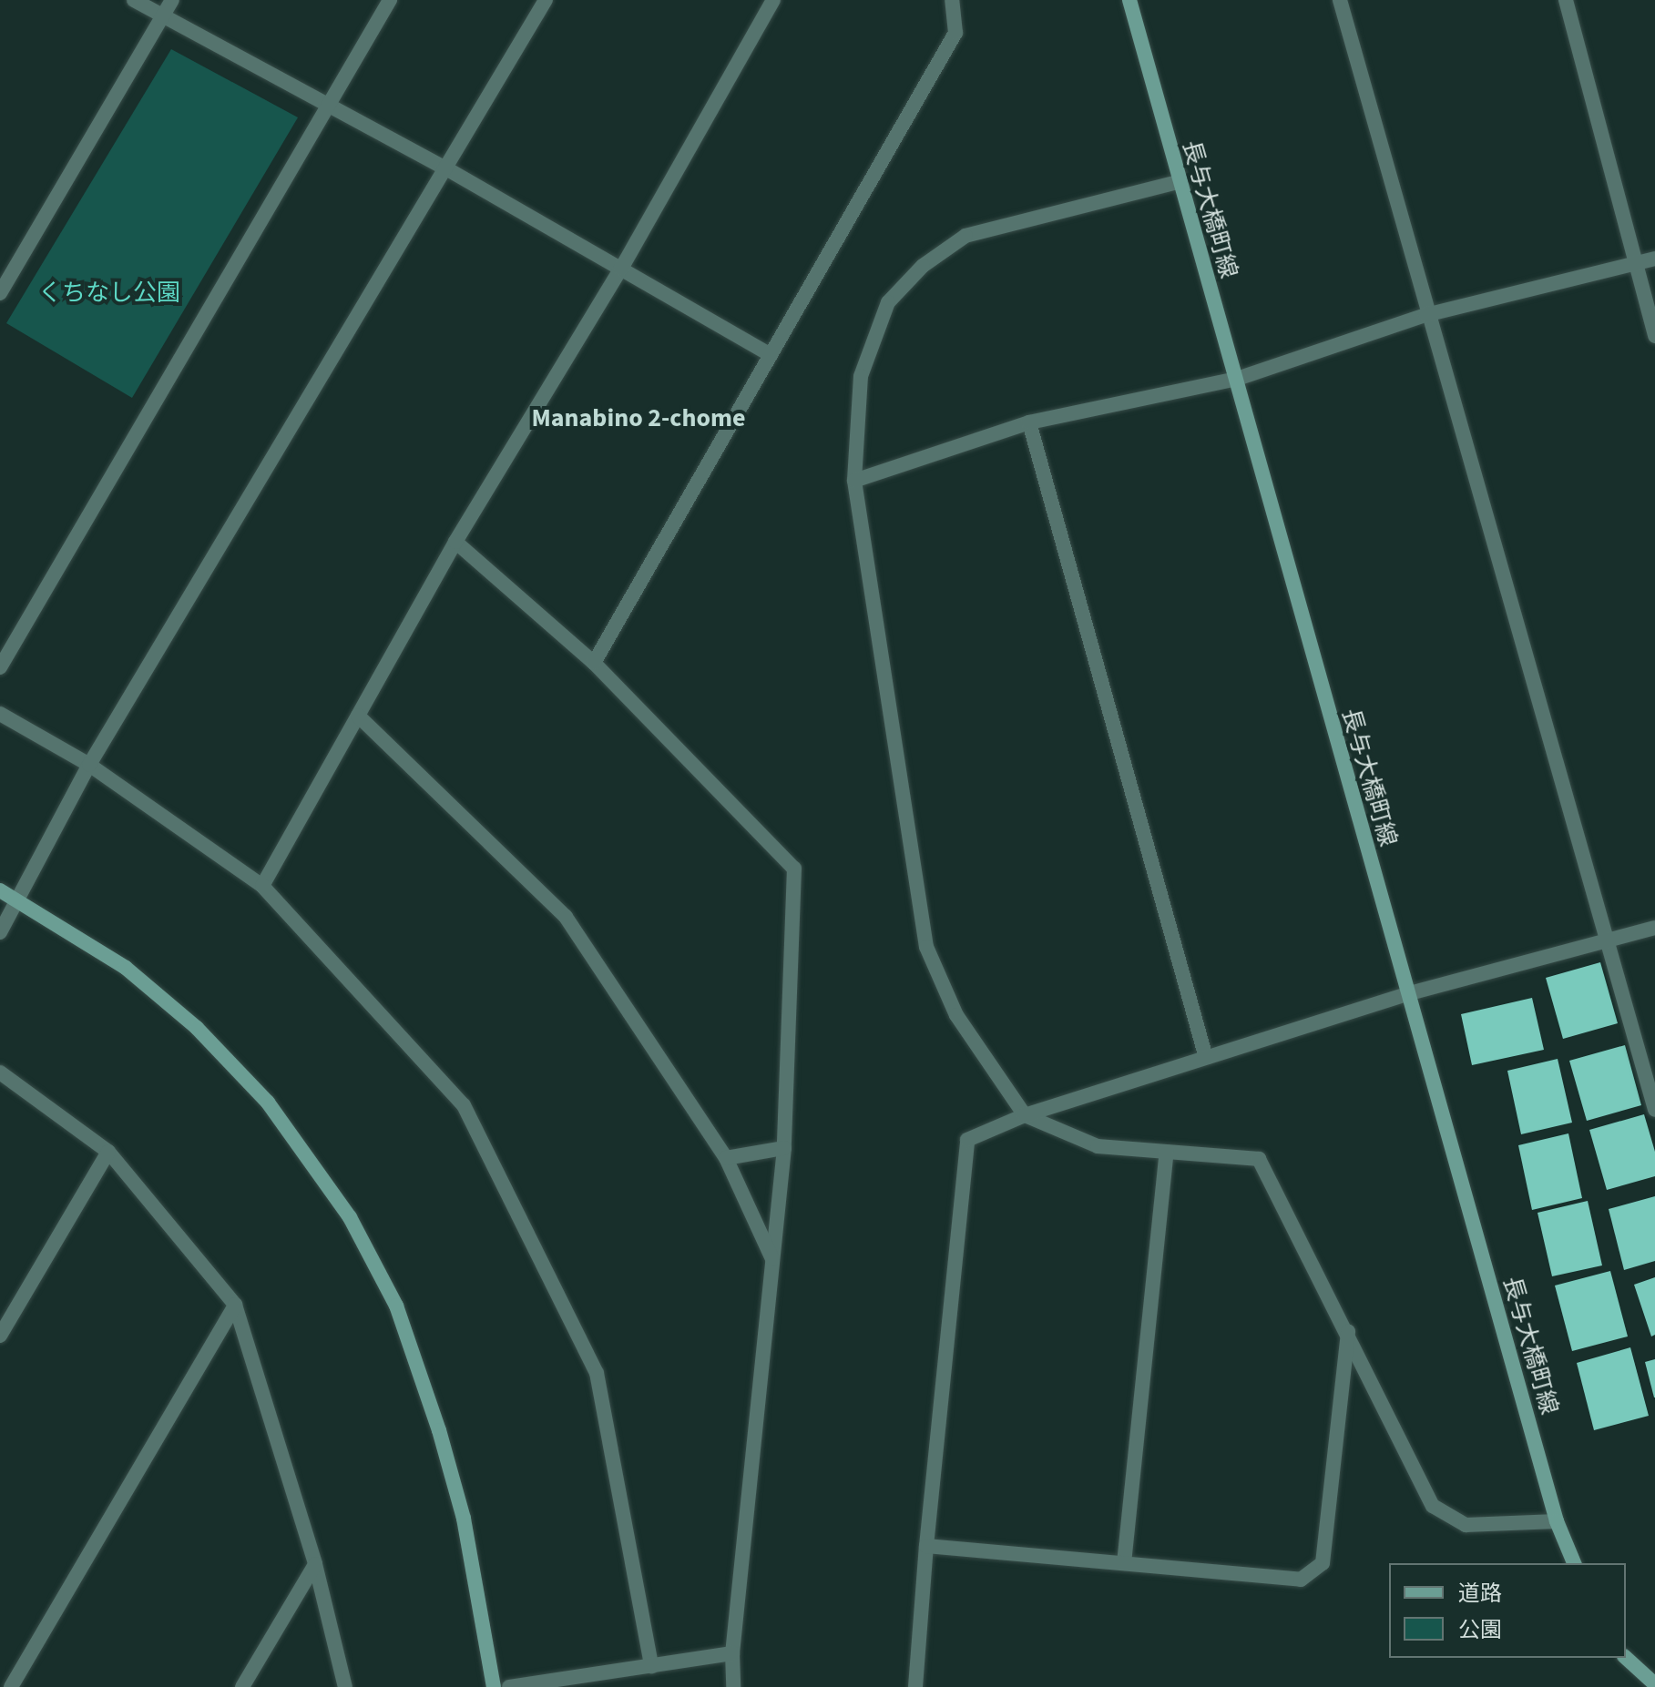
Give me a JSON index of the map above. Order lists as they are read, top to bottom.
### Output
{
  "streets": {
    "main road": ["長与大橋町線"]
  },
  "districts": ["Manabino 2-chome"],
  "parks": ["くちなし公園"],
  "legend": ["道路", "公園"]
}
